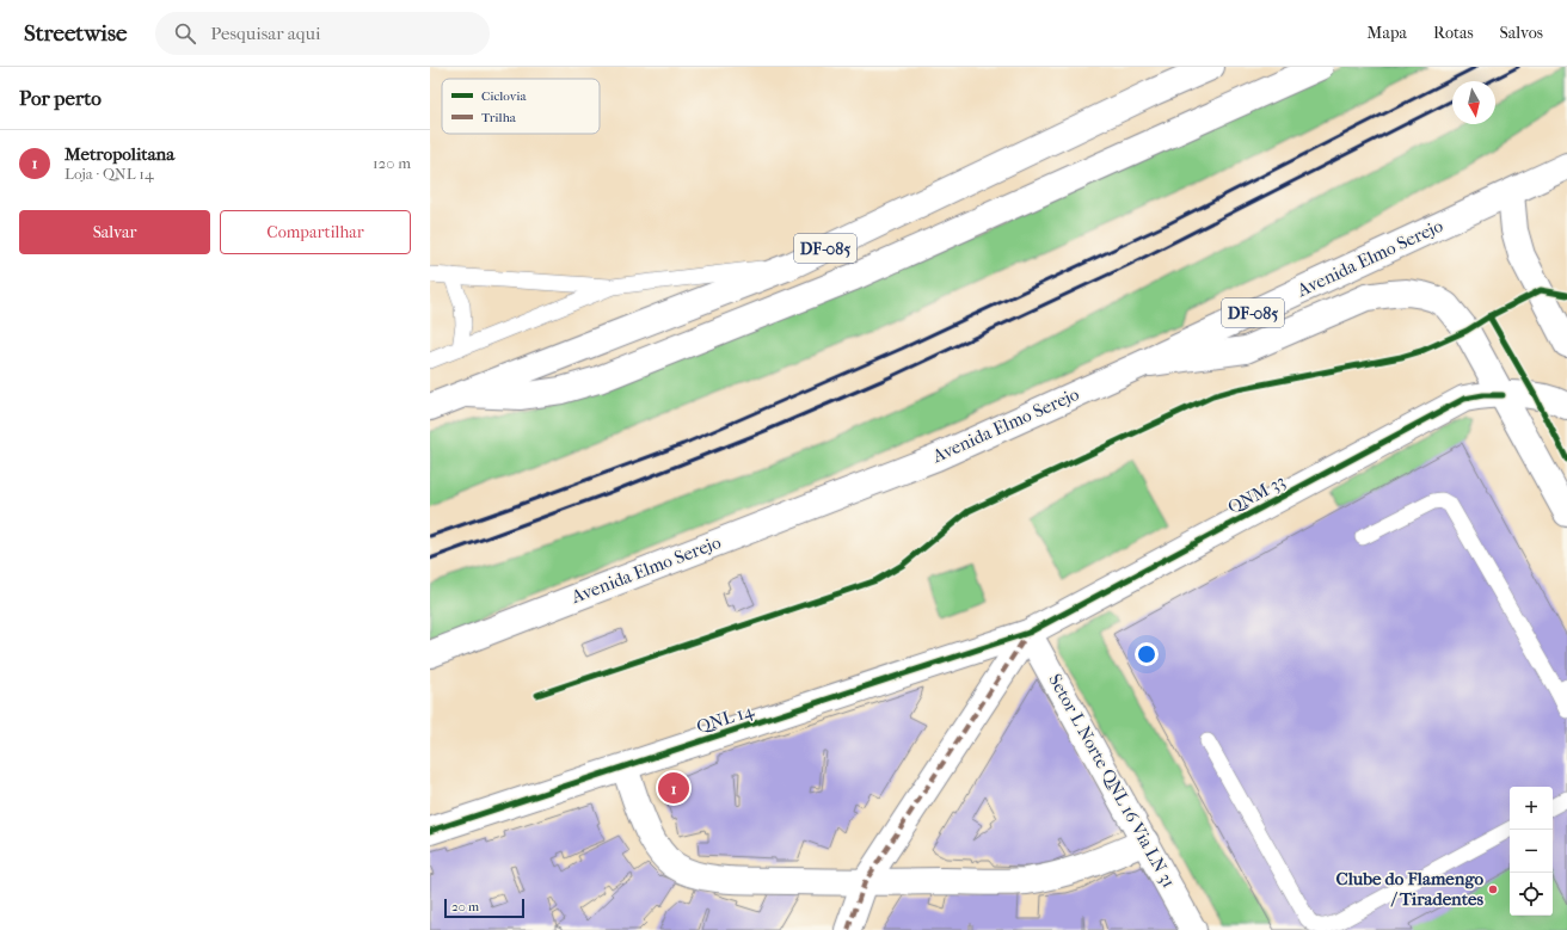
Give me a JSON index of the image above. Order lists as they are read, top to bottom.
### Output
{
  "streets": {
    "main road": [
      "DF-085",
      "Avenida Elmo Serejo",
      "QNM 33",
      "QNL 14",
      "Setor L Norte QNL 16 Via LN 31"
    ]
  },
  "crossings": [
    ["QNM 33", "QNL 14"],
    ["QNM 33", "Setor L Norte QNL 16 Via LN 31"],
    ["QNL 14", "Setor L Norte QNL 16 Via LN 31"]
  ],
  "places": ["Clube do Flamengo / Tiradentes"],
  "legend": ["Ciclovia", "Trilha"],
  "scale_bar": "20 m",
  "north": "bottom",
  "page": {
    "header": "Streetwise",
    "search": "Pesquisar aqui",
    "nav": ["Mapa", "Rotas", "Salvos"],
    "heading": "Por perto",
    "list": [
      {
        "mark": "1",
        "name": "Metropolitana",
        "note": "Loja · QNL 14",
        "value": "120 m"
      }
    ],
    "buttons": ["Salvar", "Compartilhar"],
    "pins": "1",
    "map_buttons": ["+", "−"],
    "scale": "20 m"
  }
}
